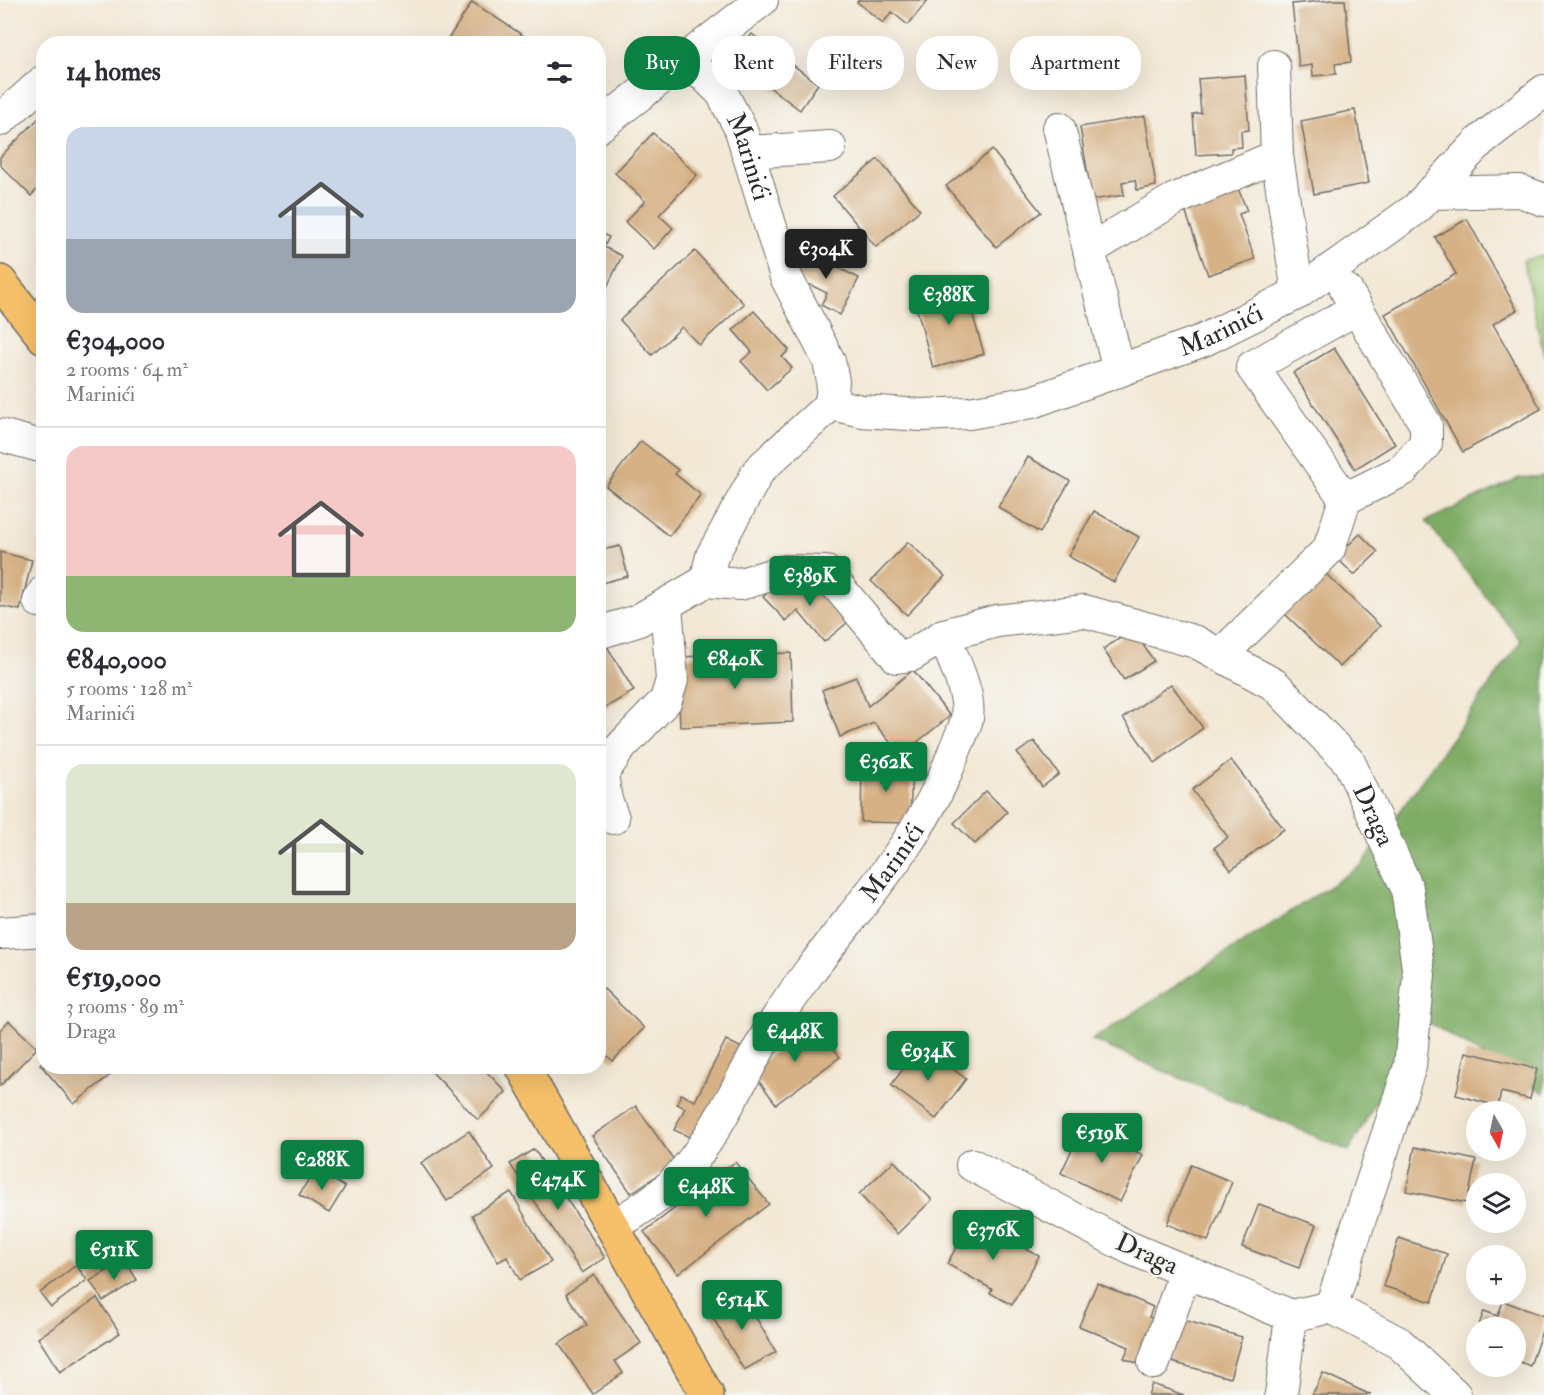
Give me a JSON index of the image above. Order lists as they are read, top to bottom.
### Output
{
  "streets": {
    "street": ["Marinići", "Draga"]
  },
  "crossings": [
    ["Marinići", "Draga"]
  ],
  "north": "bottom",
  "page": {
    "chip": [
      "Buy",
      "Rent",
      "Filters",
      "New",
      "Apartment"
    ],
    "heading": "14 homes",
    "list": [
      {
        "name": "€304,000",
        "note": "2 rooms · 64 m² · Marinići"
      },
      {
        "name": "€840,000",
        "note": "5 rooms · 128 m² · Marinići"
      },
      {
        "name": "€519,000",
        "note": "3 rooms · 89 m² · Draga"
      }
    ],
    "price": [
      "€304K",
      "€388K",
      "€389K",
      "€840K",
      "€362K",
      "€448K",
      "€934K",
      "€519K",
      "€288K",
      "€474K",
      "€448K",
      "€376K",
      "€511K",
      "€514K"
    ],
    "map_buttons": ["+", "−"]
  }
}
